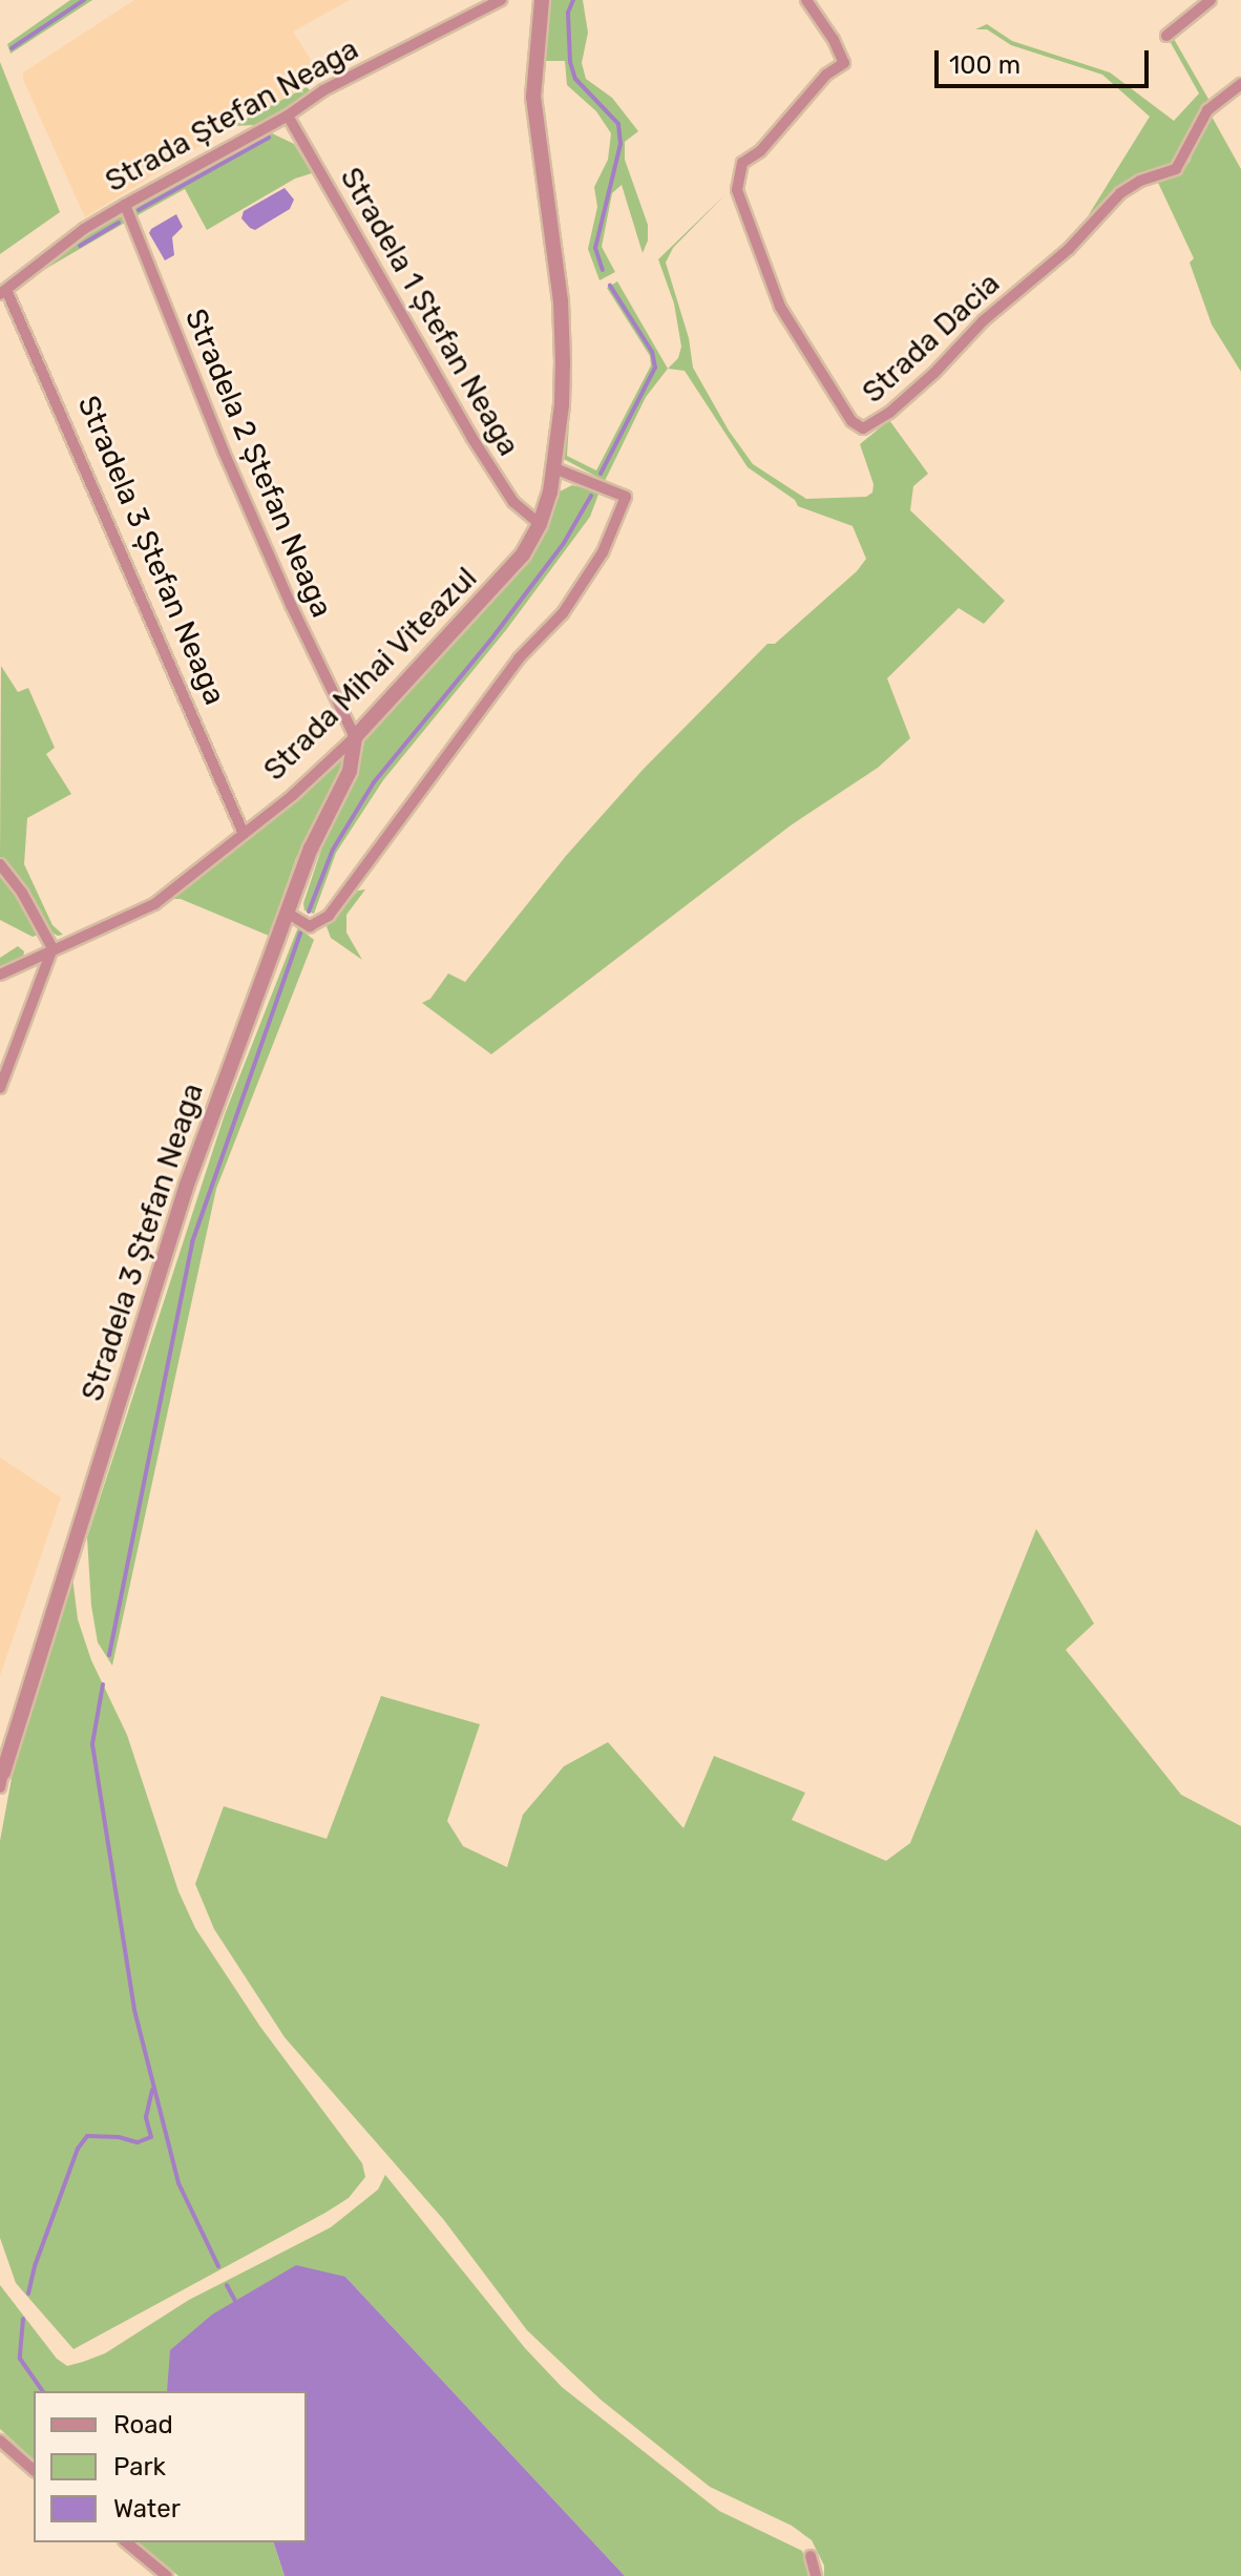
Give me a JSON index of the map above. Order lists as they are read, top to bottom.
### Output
{
  "streets": {
    "street": [
      "Strada Ștefan Neaga",
      "Stradela 1 Ștefan Neaga",
      "Strada Dacia",
      "Stradela 2 Ștefan Neaga",
      "Stradela 3 Ștefan Neaga",
      "Strada Mihai Viteazul"
    ]
  },
  "crossings": [
    ["Strada Ștefan Neaga", "Stradela 1 Ștefan Neaga"],
    ["Strada Ștefan Neaga", "Stradela 2 Ștefan Neaga"],
    ["Strada Ștefan Neaga", "Stradela 3 Ștefan Neaga"],
    ["Stradela 1 Ștefan Neaga", "Strada Mihai Viteazul"],
    ["Stradela 2 Ștefan Neaga", "Stradela 3 Ștefan Neaga"],
    ["Stradela 2 Ștefan Neaga", "Strada Mihai Viteazul"],
    ["Stradela 3 Ștefan Neaga", "Strada Mihai Viteazul"]
  ],
  "legend": ["Road", "Park", "Water"],
  "scale_bar": "100 m"
}
